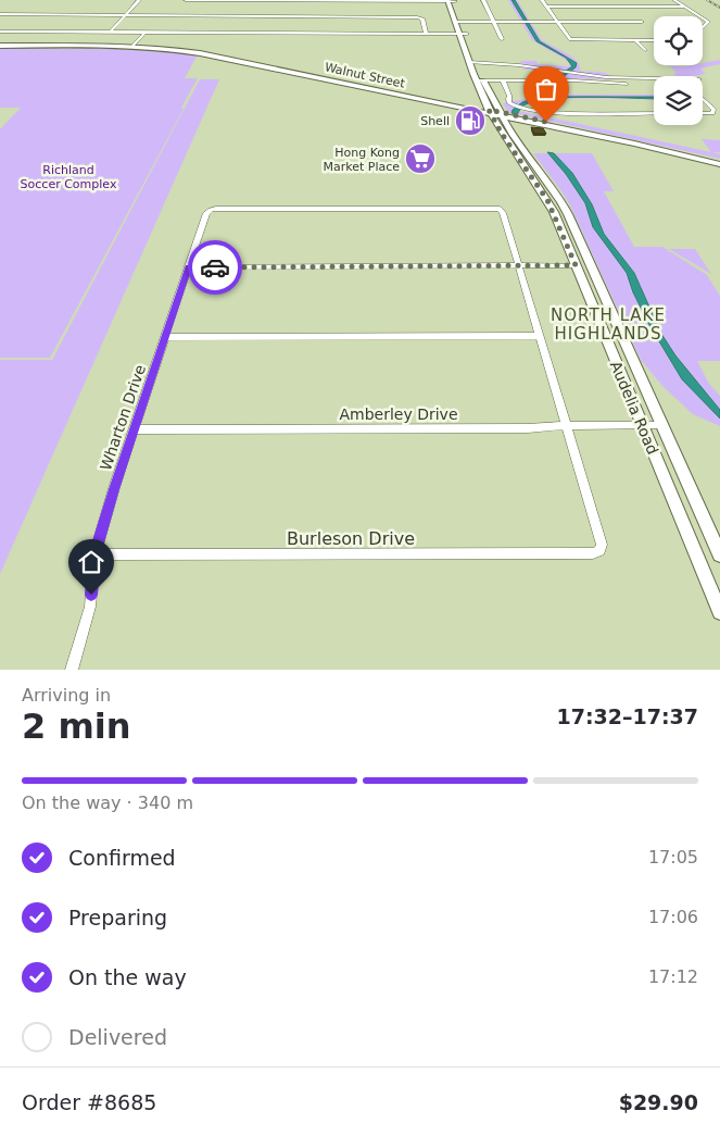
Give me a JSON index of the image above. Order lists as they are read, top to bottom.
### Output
{
  "streets": {
    "main road": ["Walnut Street", "Audelia Road"],
    "street": ["Amberley Drive", "Wharton Drive", "Burleson Drive"]
  },
  "crossings": [
    ["Walnut Street", "Audelia Road"],
    ["Audelia Road", "Amberley Drive"],
    ["Amberley Drive", "Wharton Drive"],
    ["Amberley Drive", "Burleson Drive"],
    ["Wharton Drive", "Burleson Drive"]
  ],
  "districts": ["NORTH LAKE HIGHLANDS"],
  "parks": ["Richland Soccer Complex"],
  "places": {
    "fuel station": ["Shell"],
    "supermarket": ["Hong Kong Market Place"]
  },
  "page": {
    "heading": ["2 min", "Arriving in", "17:32–17:37"],
    "panel": ["Order #8685", "$29.90"],
    "bar": "On the way · 340 m",
    "list": [
      ["Confirmed", "17:05"],
      ["Preparing", "17:06"],
      ["On the way", "17:12"],
      "Delivered"
    ]
  }
}
